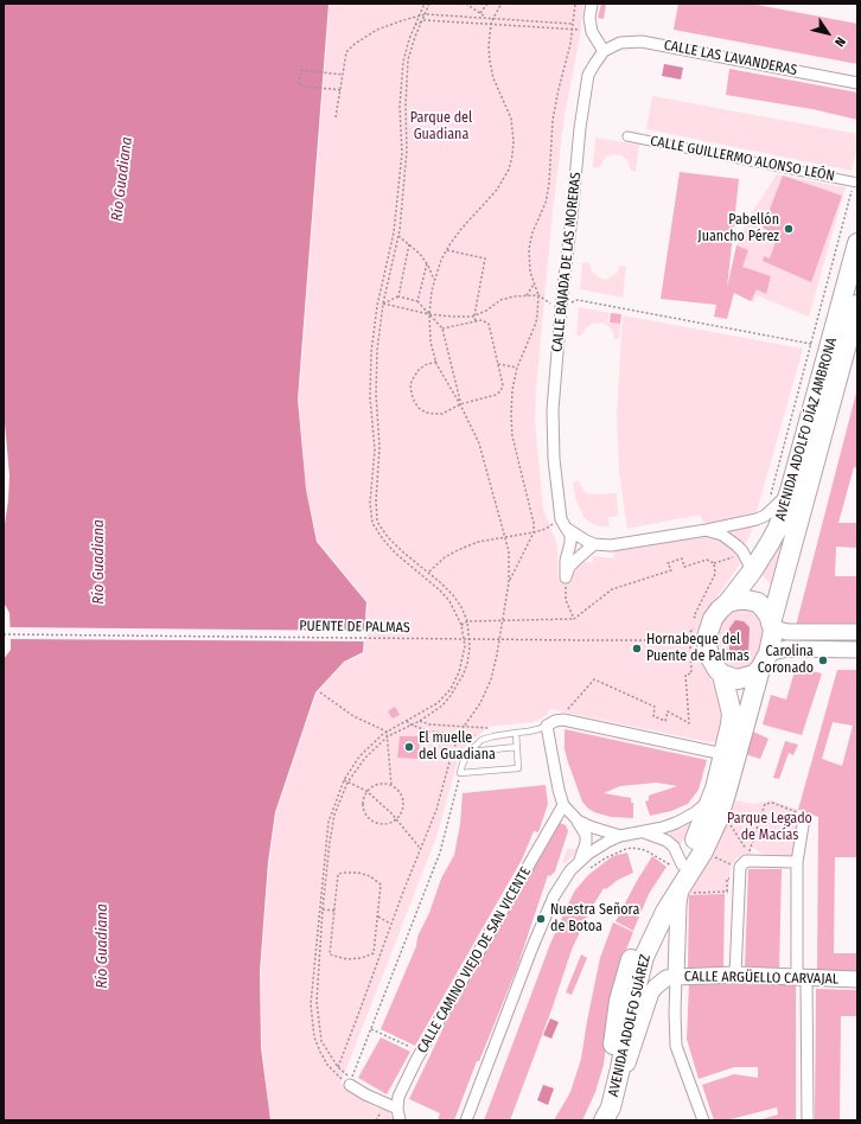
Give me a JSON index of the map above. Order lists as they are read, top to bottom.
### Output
{
  "streets": {
    "highway": ["AVENIDA ADOLFO DÍAZ AMBRONA", "AVENIDA ADOLFO SUÁREZ"],
    "main road": ["CALLE ARGÜELLO CARVAJAL"],
    "street": [
      "CALLE LAS LAVANDERAS",
      "CALLE GUILLERMO ALONSO LEÓN",
      "CALLE BAJADA DE LAS MORERAS",
      "CALLE CAMINO VIEJO DE SAN VICENTE"
    ],
    "path": ["PUENTE DE PALMAS"]
  },
  "crossings": [
    ["CALLE LAS LAVANDERAS", "CALLE BAJADA DE LAS MORERAS"],
    ["AVENIDA ADOLFO DÍAZ AMBRONA", "PUENTE DE PALMAS"],
    ["AVENIDA ADOLFO DÍAZ AMBRONA", "AVENIDA ADOLFO SUÁREZ"],
    ["PUENTE DE PALMAS", "AVENIDA ADOLFO SUÁREZ"],
    ["CALLE ARGÜELLO CARVAJAL", "AVENIDA ADOLFO SUÁREZ"]
  ],
  "water": ["Río Guadiana"],
  "parks": ["Parque del Guadiana", "Parque Legado de Macías"],
  "places": [
    "Pabellón Juancho Pérez",
    "Hornabeque del Puente de Palmas",
    "Carolina Coronado",
    "El muelle del Guadiana",
    "Nuestra Señora de Botoa"
  ],
  "north": "bottom right"
}
